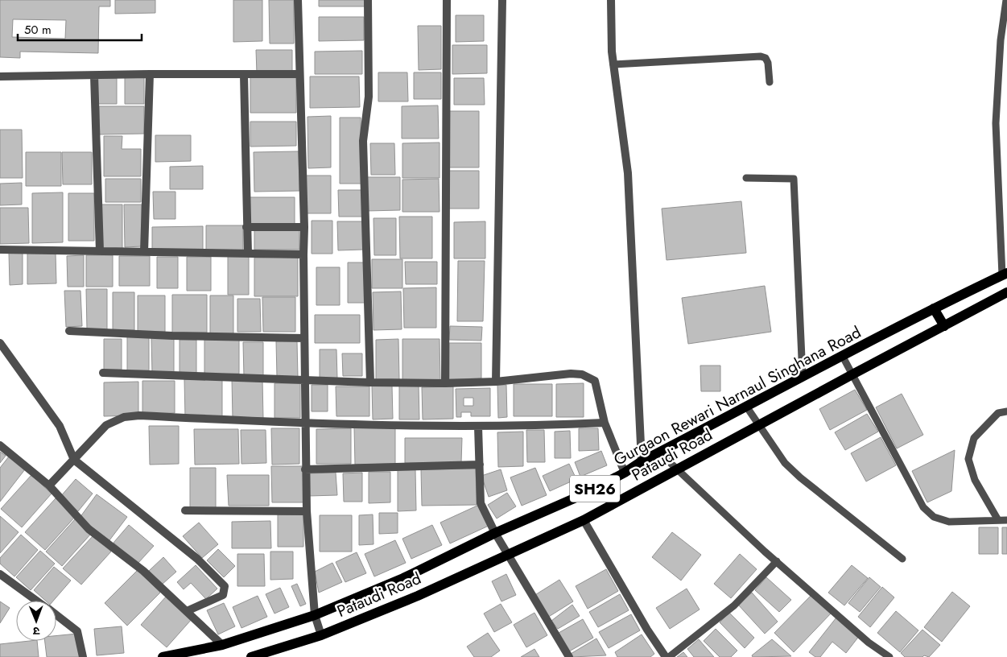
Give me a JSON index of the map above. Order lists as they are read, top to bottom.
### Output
{
  "streets": {
    "main road": ["Gurgaon Rewari Narnaul Singhana Road", "Pataudi Road", "SH26"]
  },
  "scale_bar": "50 m",
  "north": "bottom"
}
